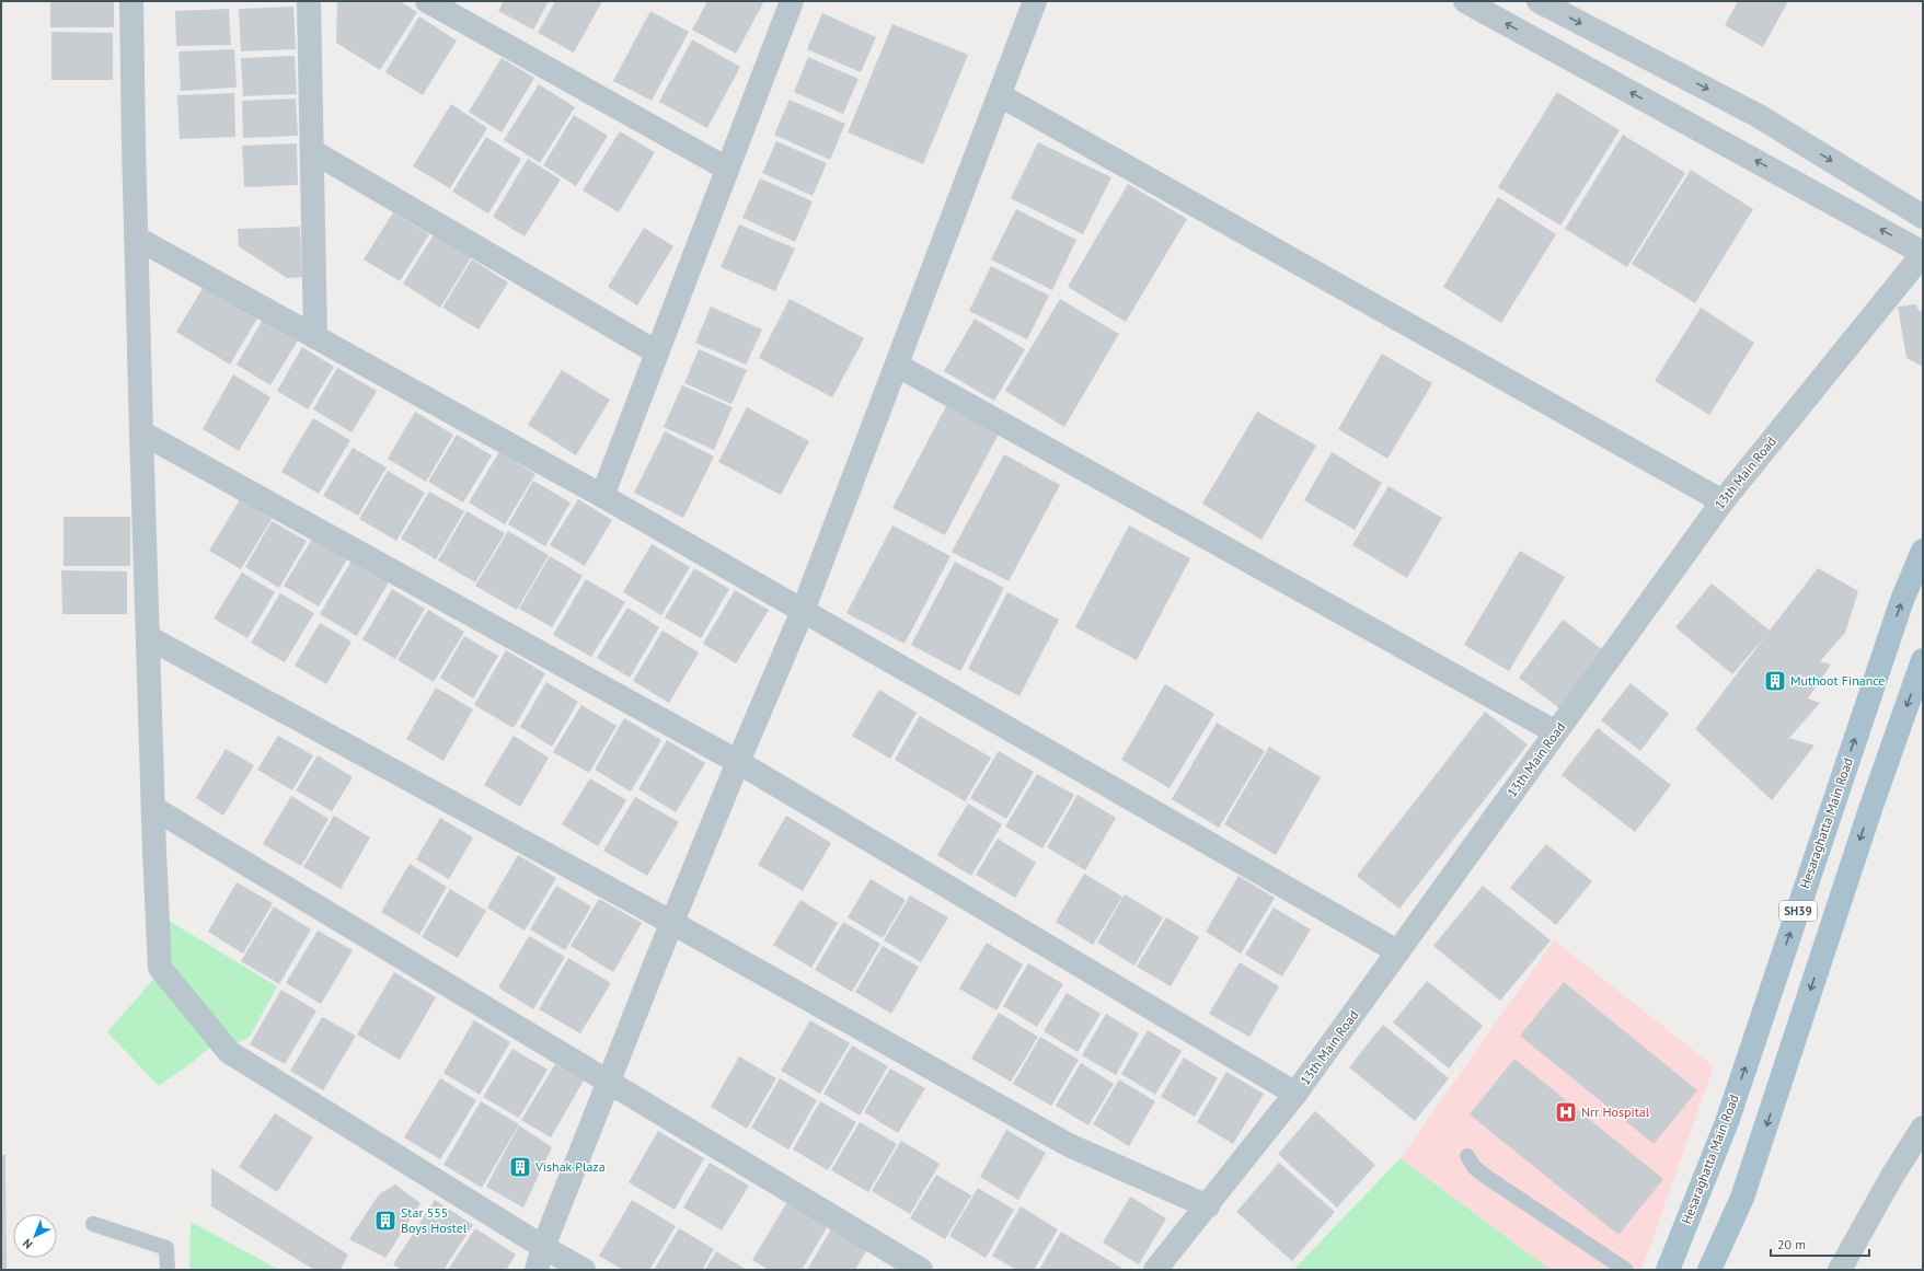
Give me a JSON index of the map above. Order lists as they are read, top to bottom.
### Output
{
  "streets": {
    "main road": ["Hesaraghatta Main Road", "SH39"],
    "street": ["13th Main Road"]
  },
  "places": {
    "building": ["Muthoot Finance", "Vishak Plaza", "Star 555 Boys Hostel"],
    "hospital": ["Nrr Hospital"]
  },
  "scale_bar": "20 m",
  "north": "bottom left"
}
